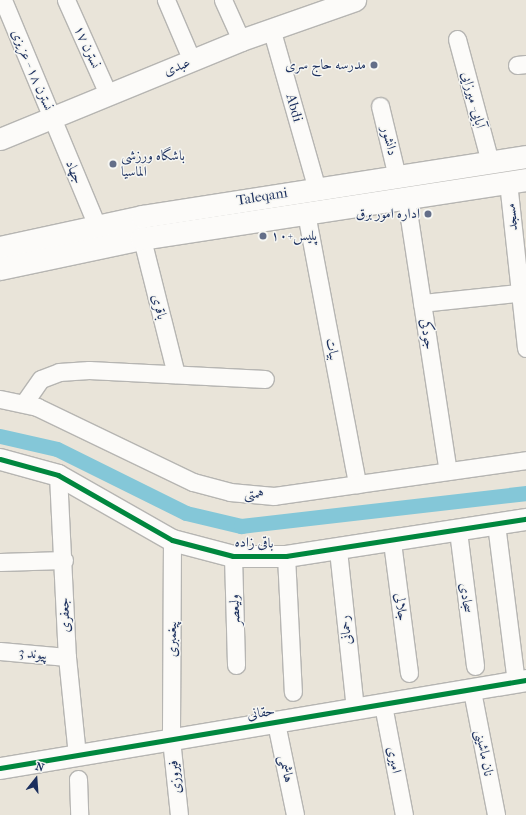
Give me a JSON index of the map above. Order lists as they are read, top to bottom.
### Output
{
  "streets": {
    "main road": ["Taleqani"],
    "street": [
      "نسترن ۱۷",
      "عبدی",
      "نسترن ۱۸ - عزیزی",
      "آبایی- میرزایی",
      "Abdi",
      "دانشور",
      "جهاد",
      "مسجد",
      "باقری",
      "جودکی",
      "بیات",
      "همتی",
      "باقی زاده",
      "سجادی",
      "جلالی",
      "ولیعصر",
      "جعفری",
      "رحمانی",
      "پیغمبری",
      "پیوند 3",
      "حقانی",
      "نان ماشینی",
      "امیری",
      "هاشمی",
      "فیروزی"
    ]
  },
  "crossings": [
    ["نسترن ۱۷", "عبدی"],
    ["عبدی", "نسترن ۱۸ - عزیزی"],
    ["عبدی", "Abdi"],
    ["عبدی", "جهاد"],
    ["نسترن ۱۸ - عزیزی", "جهاد"],
    ["آبایی- میرزایی", "Taleqani"],
    ["Abdi", "Taleqani"],
    ["دانشور", "Taleqani"],
    ["جهاد", "Taleqani"],
    ["Taleqani", "مسجد"],
    ["Taleqani", "باقری"],
    ["Taleqani", "جودکی"],
    ["Taleqani", "بیات"],
    ["جودکی", "همتی"],
    ["بیات", "همتی"],
    ["باقی زاده", "سجادی"],
    ["باقی زاده", "جلالی"],
    ["باقی زاده", "ولیعصر"],
    ["باقی زاده", "جعفری"],
    ["باقی زاده", "رحمانی"],
    ["باقی زاده", "پیغمبری"],
    ["جعفری", "پیوند 3"],
    ["جعفری", "حقانی"],
    ["رحمانی", "حقانی"],
    ["پیغمبری", "حقانی"],
    ["پیغمبری", "فیروزی"],
    ["حقانی", "نان ماشینی"],
    ["حقانی", "امیری"],
    ["حقانی", "هاشمی"],
    ["حقانی", "فیروزی"]
  ],
  "places": [
    "مدرسه حاج سری",
    "باشگاه ورزشی الماسیا",
    "اداره امور برق",
    "پلیس+۱۰"
  ],
  "north": "top"
}
